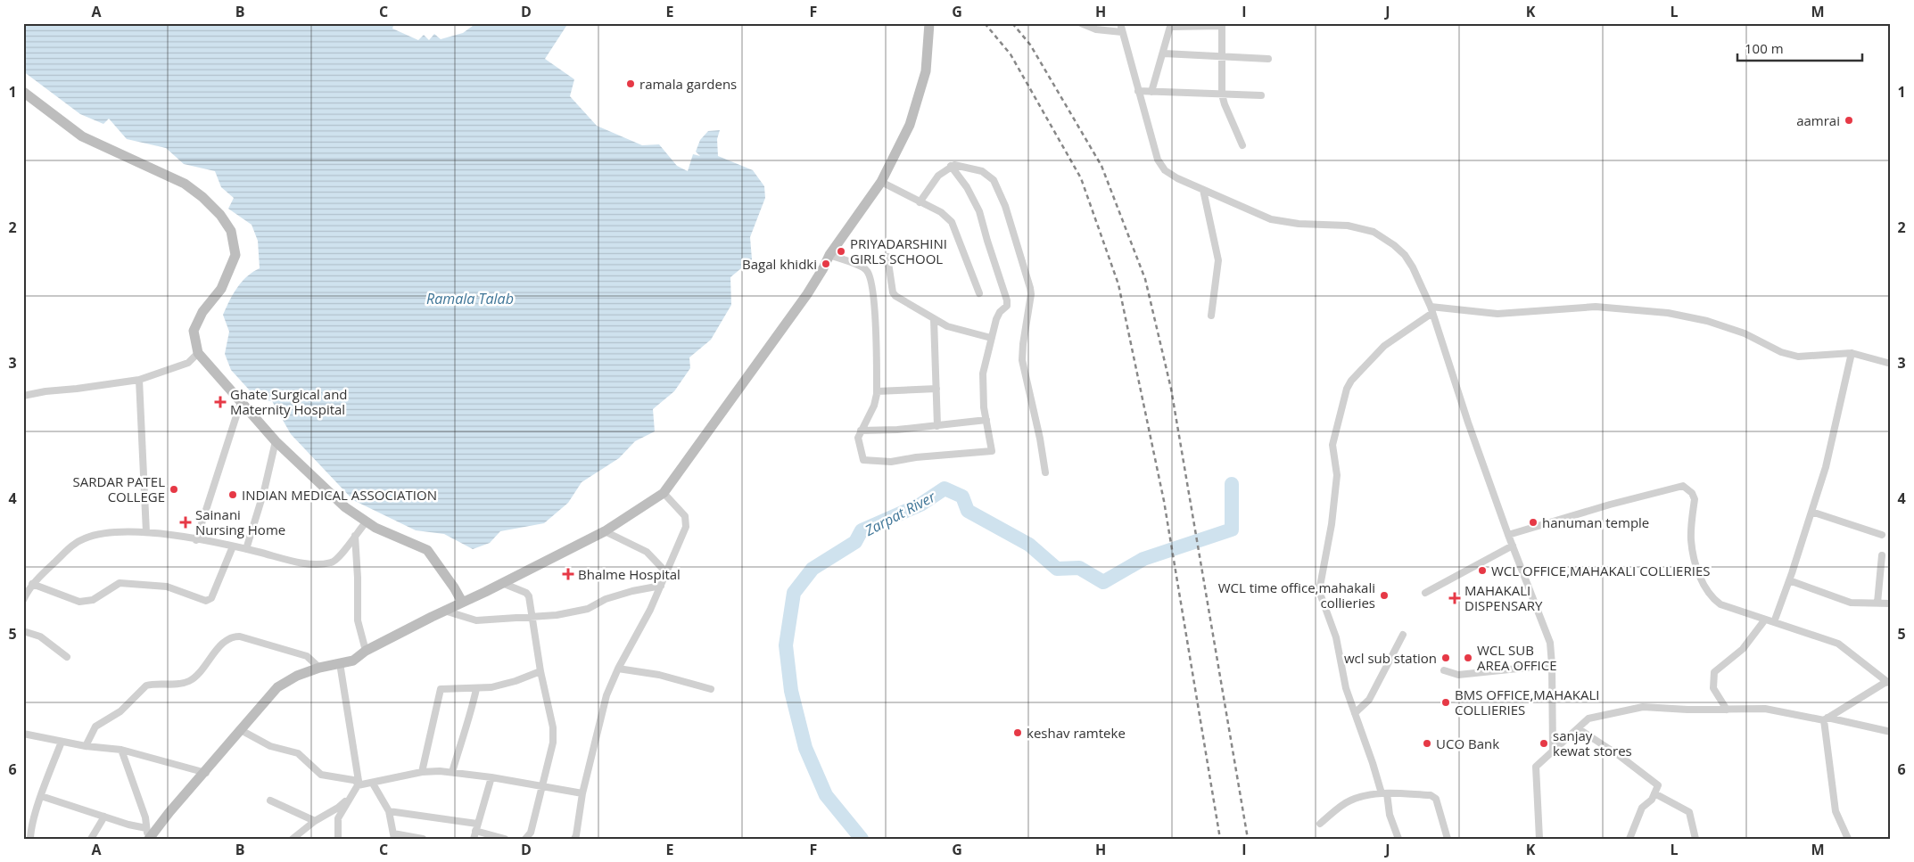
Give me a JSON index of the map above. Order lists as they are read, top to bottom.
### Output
{
  "water": ["Ramala Talab", "Zarpat River"],
  "places": {
    "other": [
      "ramala gardens",
      "aamrai",
      "PRIYADARSHINI GIRLS SCHOOL",
      "Bagal khidki",
      "SARDAR PATEL COLLEGE",
      "INDIAN MEDICAL ASSOCIATION",
      "hanuman temple",
      "WCL OFFICE,MAHAKALI COLLIERIES",
      "WCL time office,mahakali collieries",
      "wcl sub station",
      "WCL SUB AREA OFFICE",
      "BMS OFFICE,MAHAKALI COLLIERIES",
      "keshav ramteke",
      "UCO Bank",
      "sanjay kewat stores"
    ],
    "health": [
      "Ghate Surgical and Maternity Hospital",
      "Sainani Nursing Home",
      "Bhalme Hospital",
      "MAHAKALI DISPENSARY"
    ]
  },
  "scale_bar": "100 m",
  "grid": {
    "columns": [
      "A",
      "B",
      "C",
      "D",
      "E",
      "F",
      "G",
      "H",
      "I",
      "J",
      "K",
      "L",
      "M"
    ],
    "rows": [
      "1",
      "2",
      "3",
      "4",
      "5",
      "6"
    ]
  }
}
